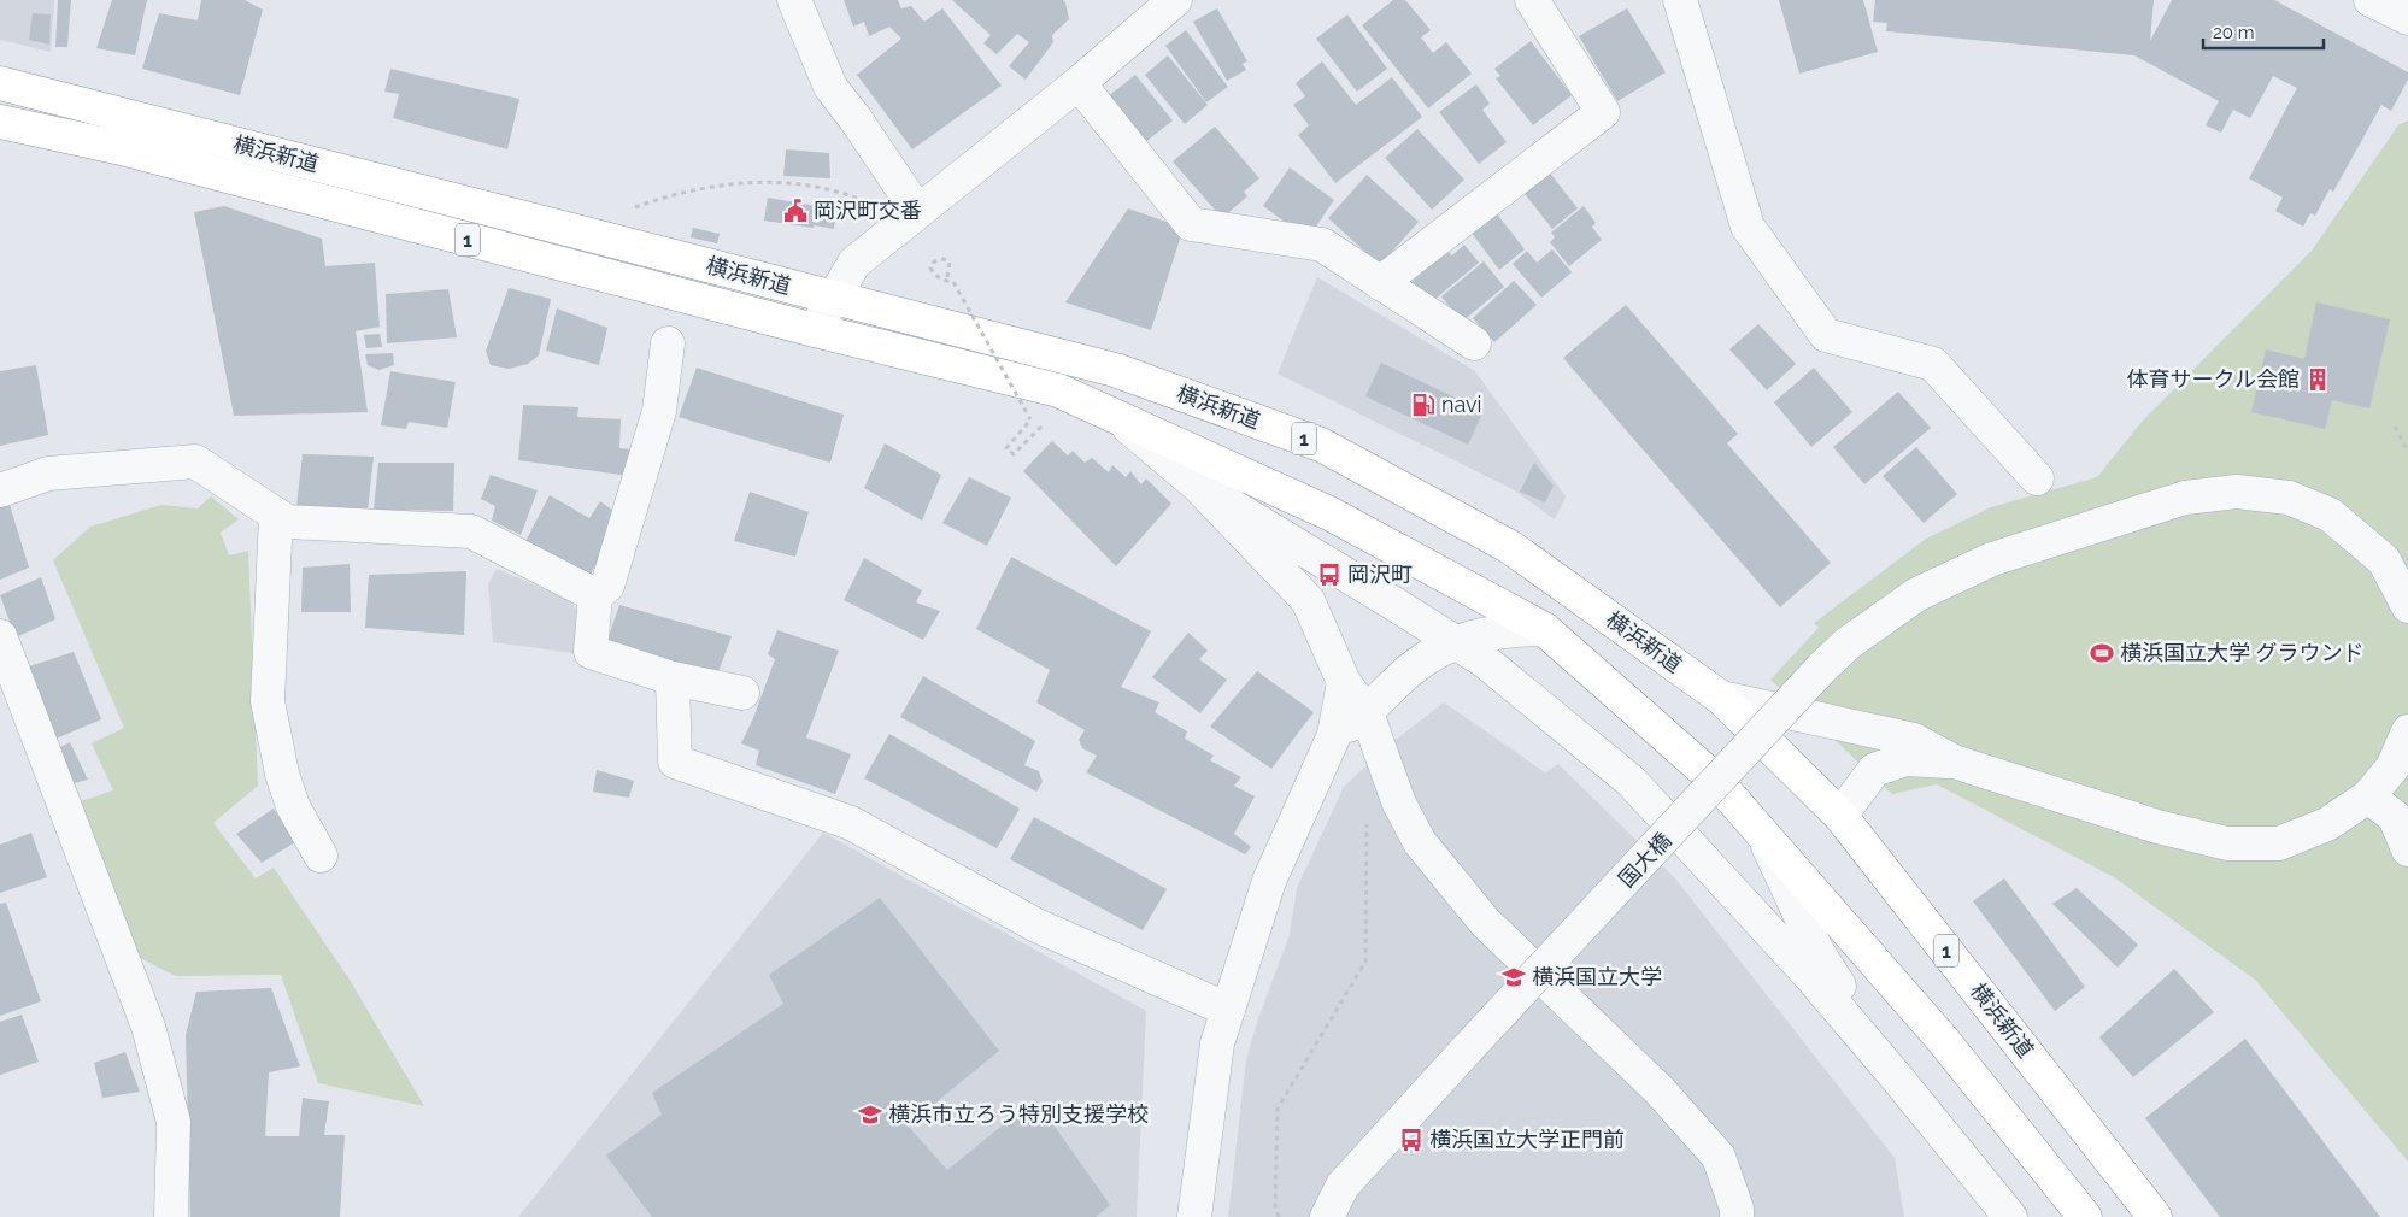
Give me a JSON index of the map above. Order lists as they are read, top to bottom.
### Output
{
  "streets": {
    "highway": ["横浜新道", "1"],
    "street": ["国大橋"]
  },
  "places": {
    "public building": ["岡沢町交番"],
    "building": ["体育サークル会館"],
    "fuel station": ["navi"],
    "bus stop": ["岡沢町", "横浜国立大学正門前"],
    "sports": ["横浜国立大学 グラウンド"],
    "school or university": ["横浜国立大学", "横浜市立ろう特別支援学校"]
  },
  "scale_bar": "20 m"
}
